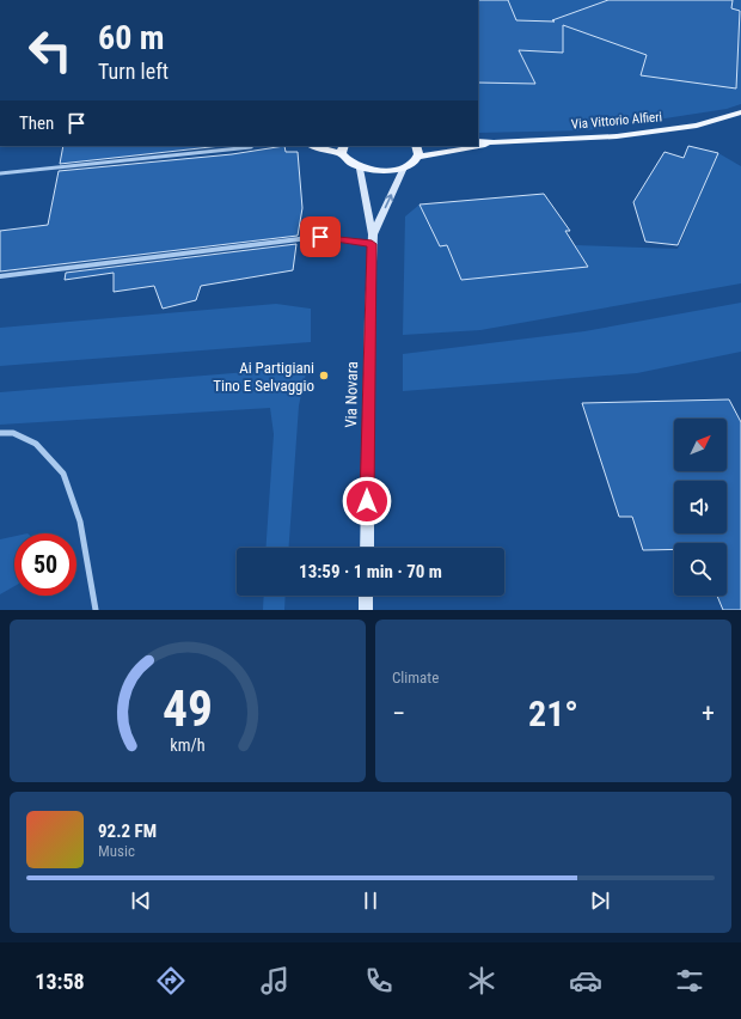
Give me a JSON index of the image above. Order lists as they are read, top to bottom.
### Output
{
  "streets": {
    "main road": ["Via Vittorio Alfieri", "Via Novara"]
  },
  "places": ["Ai Partigiani Tino E Selvaggio"],
  "north": "top right",
  "page": {
    "turn": ["60 m", "Turn left"],
    "then": "Then",
    "limit": "50",
    "trip": "13:59 · 1 min · 70 m",
    "tile": "Climate",
    "heat": ["−", "21°", "+"],
    "song": ["92.2 FM", "Music"],
    "tabs": "13:58",
    "gauge": ["49", "km/h"]
  }
}
